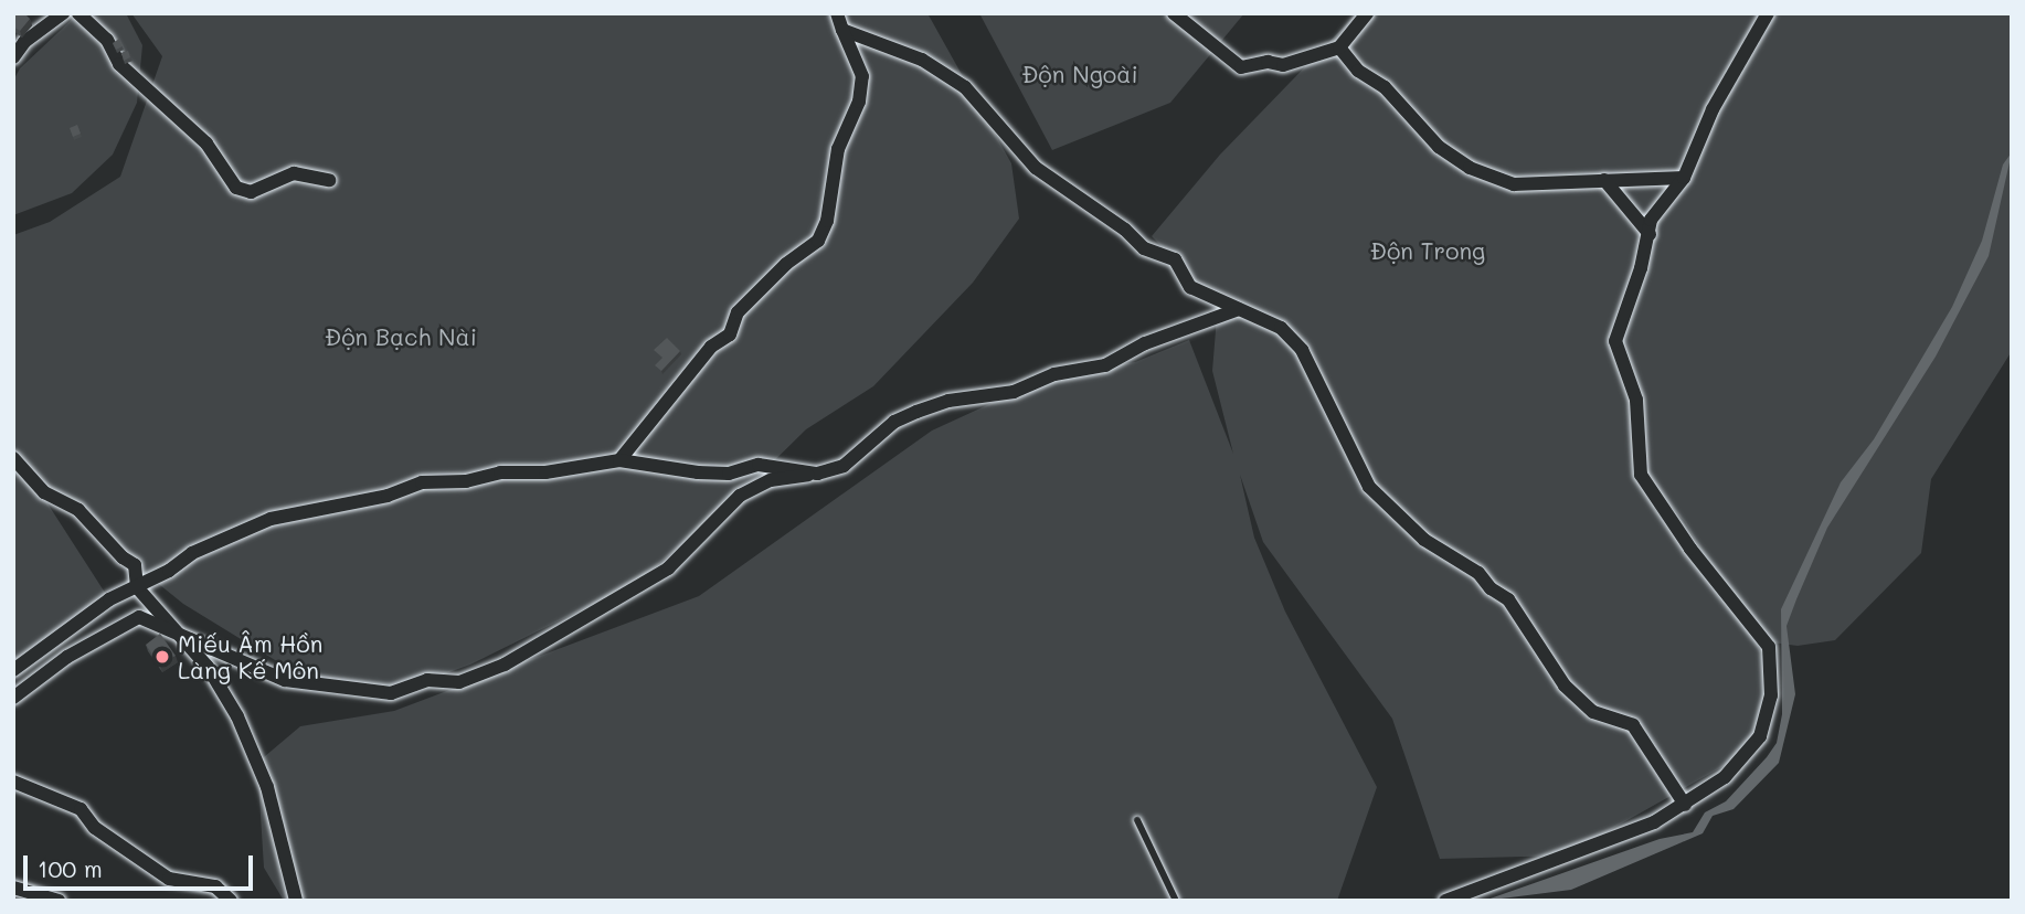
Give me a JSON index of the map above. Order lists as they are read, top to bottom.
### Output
{
  "parks": ["Độn Ngoài", "Độn Trong", "Độn Bạch Nài"],
  "places": ["Miếu Âm Hồn Làng Kế Môn"],
  "scale_bar": "100 m"
}
